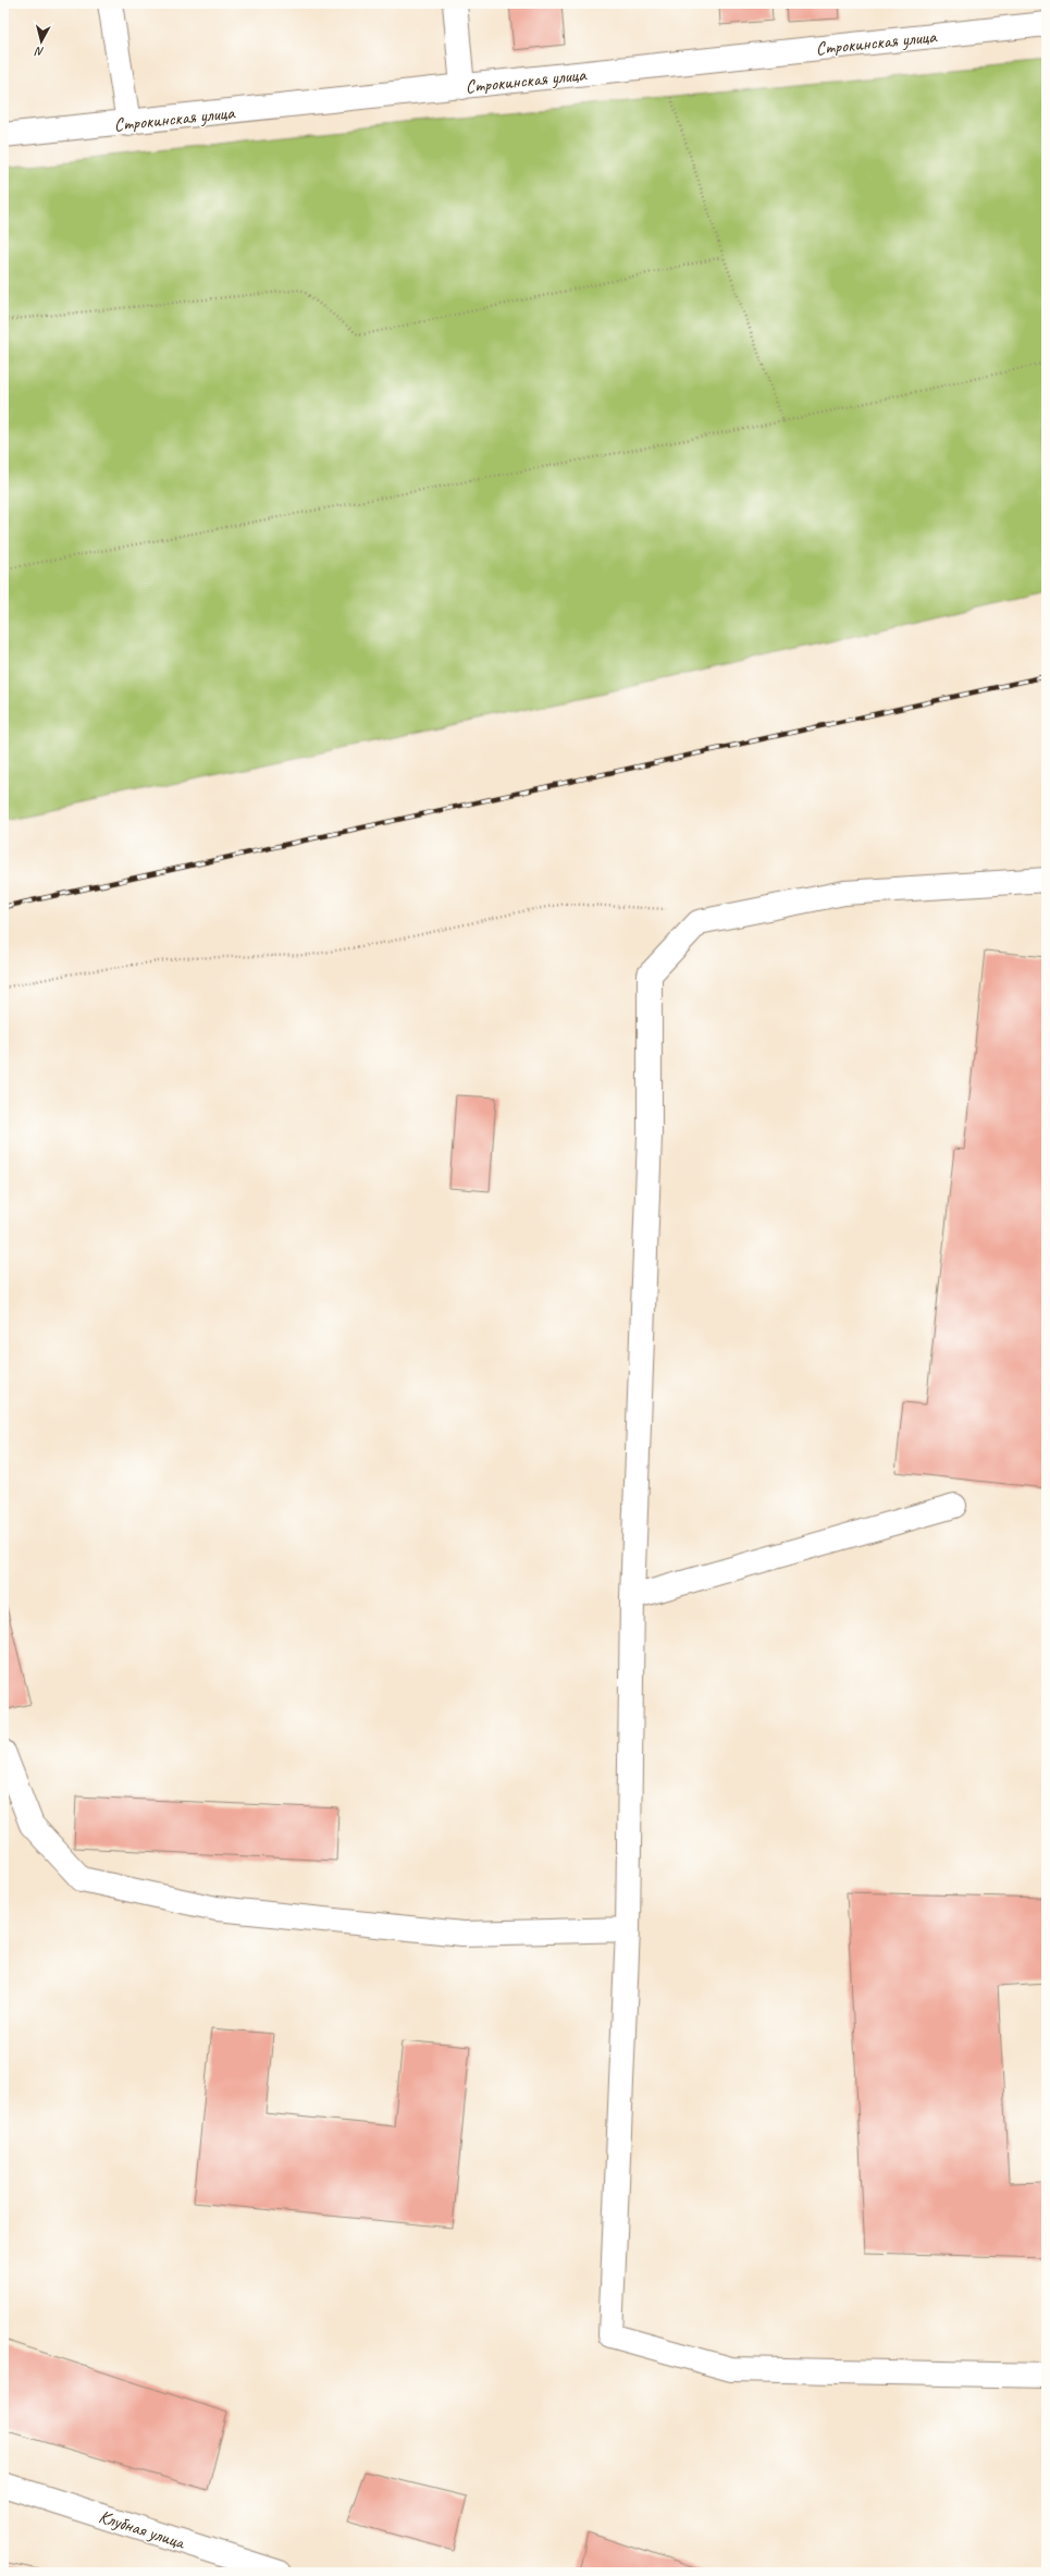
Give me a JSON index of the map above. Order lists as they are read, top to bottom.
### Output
{
  "streets": {
    "street": ["Строкинская улица", "Клубная улица"]
  },
  "north": "bottom"
}
